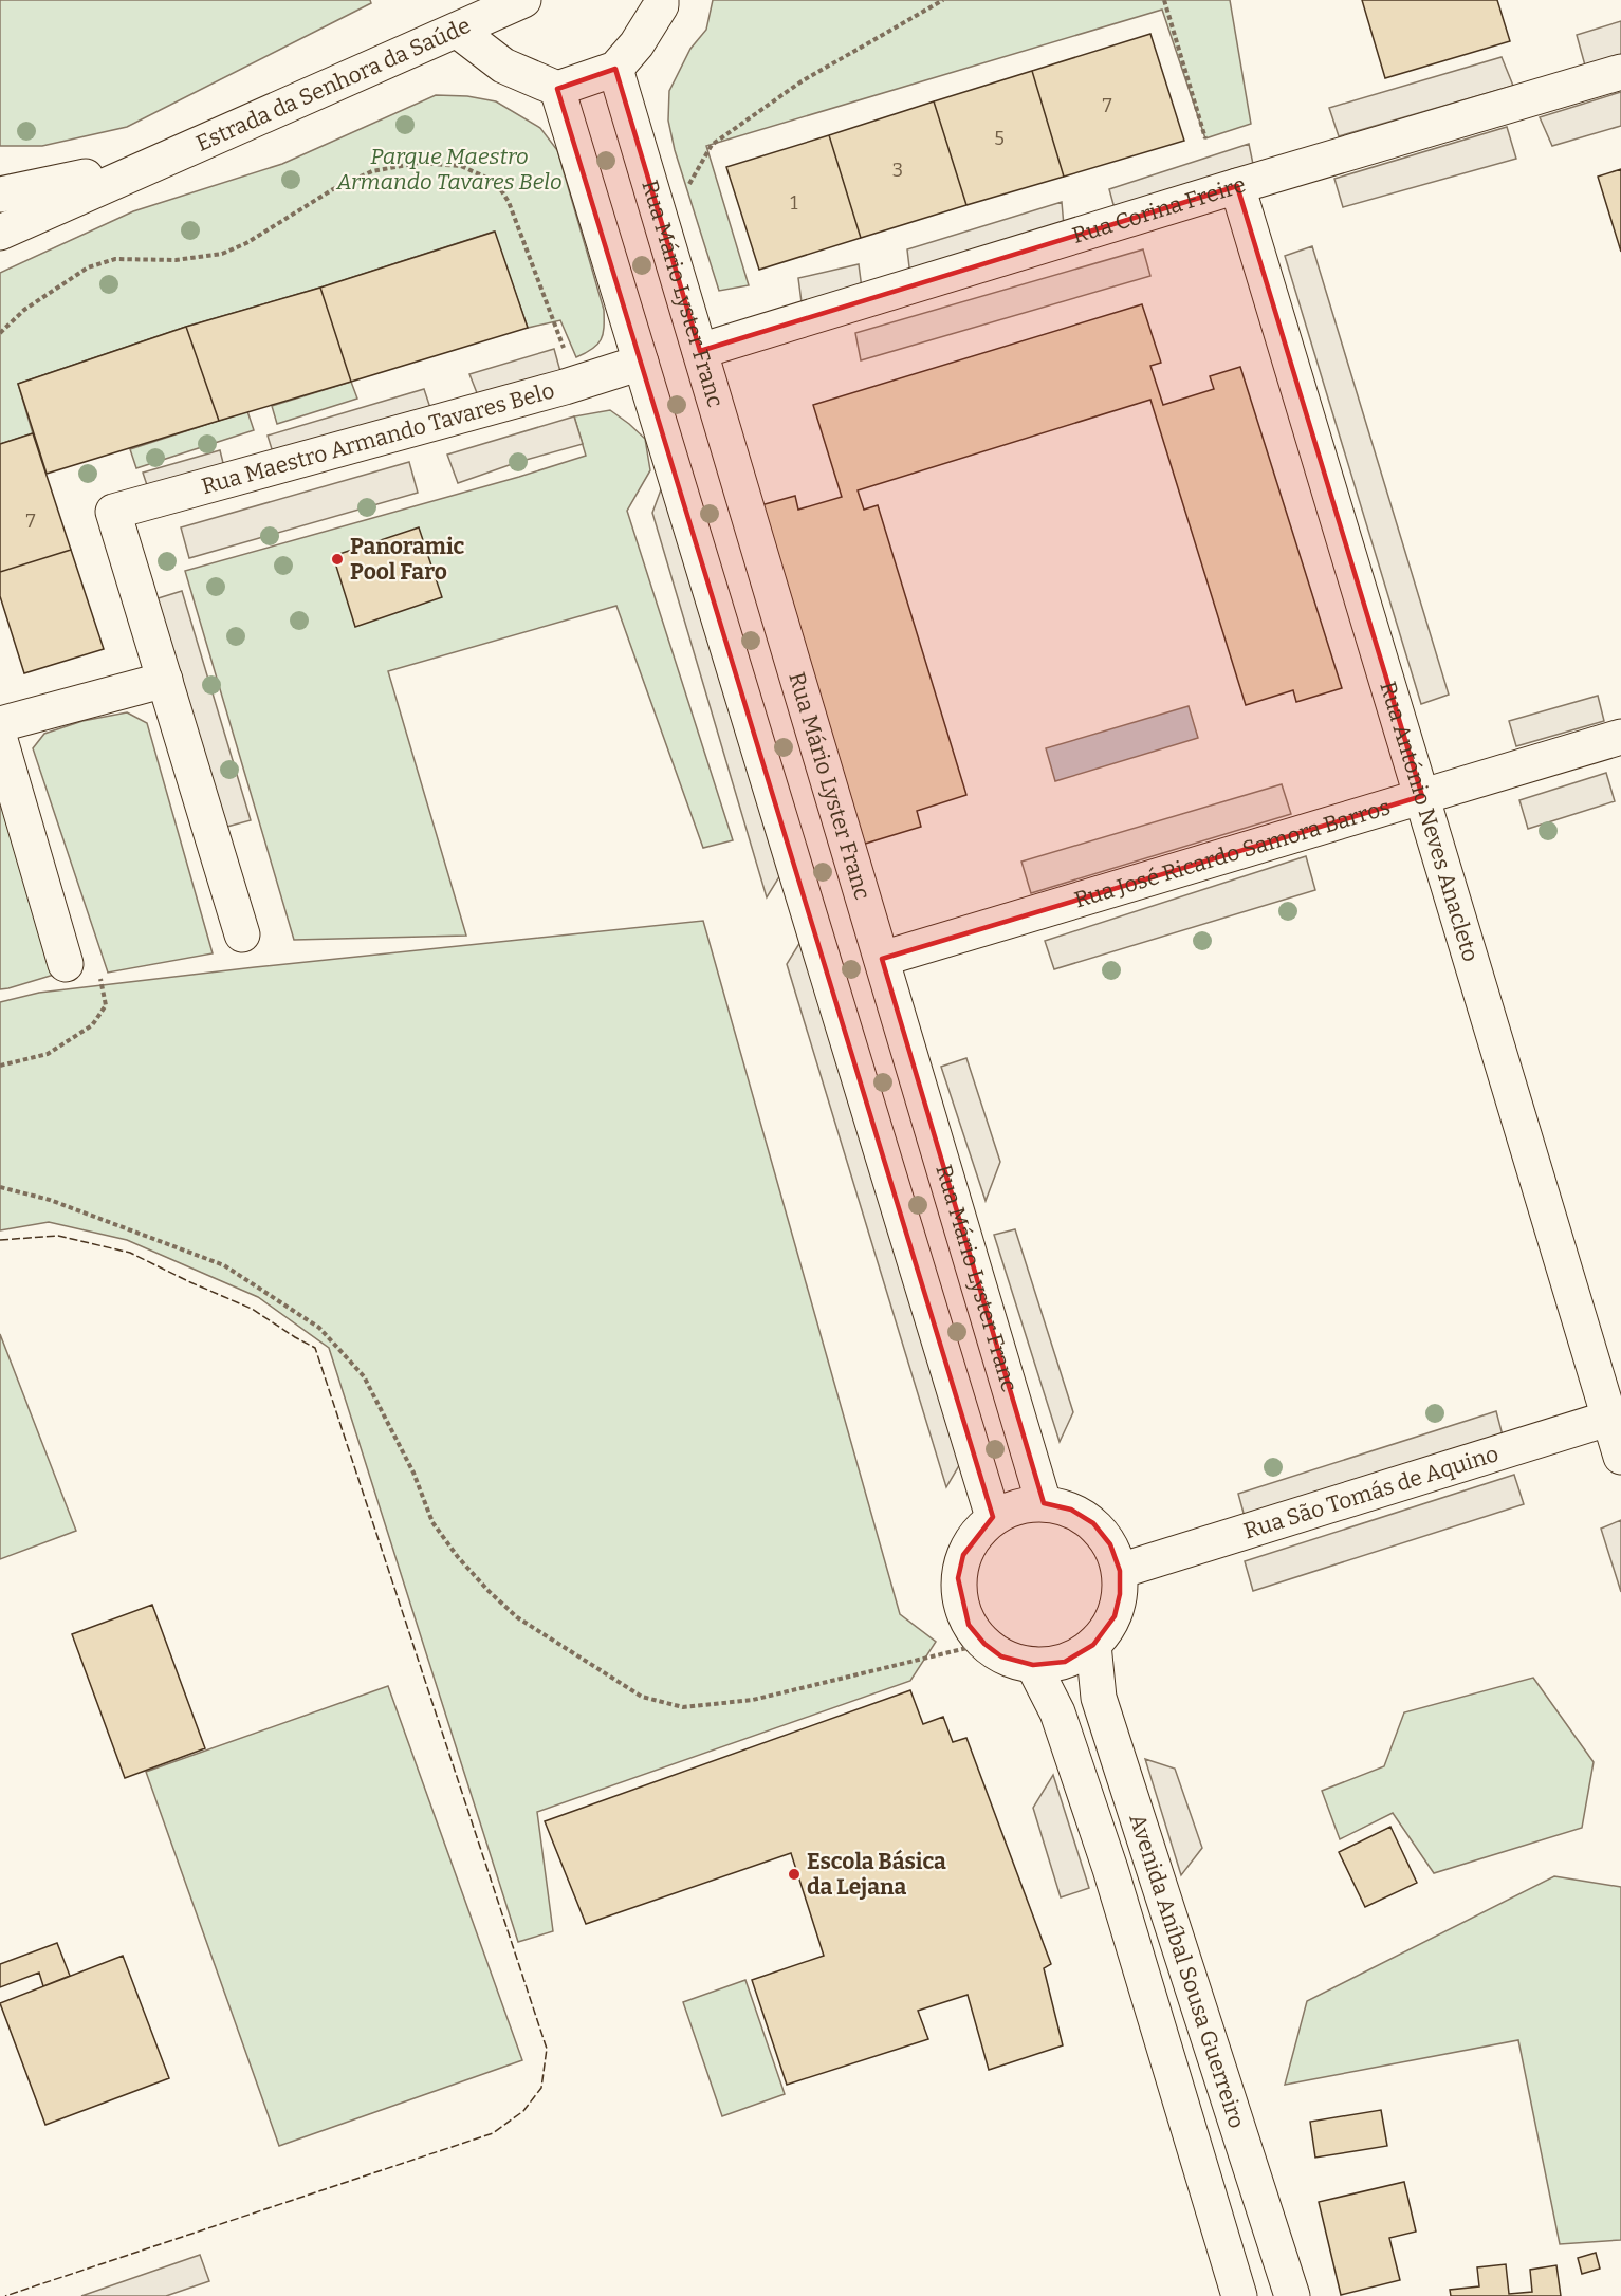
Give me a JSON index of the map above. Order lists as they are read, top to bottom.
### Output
{
  "streets": {
    "street": [
      "Estrada da Senhora da Saúde",
      "Rua Corina Freire",
      "Rua Mário Lyster Franc",
      "Rua Maestro Armando Tavares Belo",
      "Rua António Neves Anacleto",
      "Rua José Ricardo Samora Barros",
      "Rua São Tomás de Aquino",
      "Avenida Aníbal Sousa Guerreiro"
    ]
  },
  "crossings": [
    ["Rua Corina Freire", "Rua Mário Lyster Franc"],
    ["Rua Corina Freire", "Rua António Neves Anacleto"],
    ["Rua Mário Lyster Franc", "Rua José Ricardo Samora Barros"],
    ["Rua Mário Lyster Franc", "Rua São Tomás de Aquino"],
    ["Rua Mário Lyster Franc", "Avenida Aníbal Sousa Guerreiro"],
    ["Rua António Neves Anacleto", "Rua José Ricardo Samora Barros"],
    ["Rua António Neves Anacleto", "Rua São Tomás de Aquino"],
    ["Rua São Tomás de Aquino", "Avenida Aníbal Sousa Guerreiro"]
  ],
  "parks": ["Parque Maestro Armando Tavares Belo"],
  "places": ["Panoramic Pool Faro", "Escola Básica da Lejana"],
  "house_numbers": [
    "7",
    "5",
    "3",
    "1",
    "7"
  ]
}
